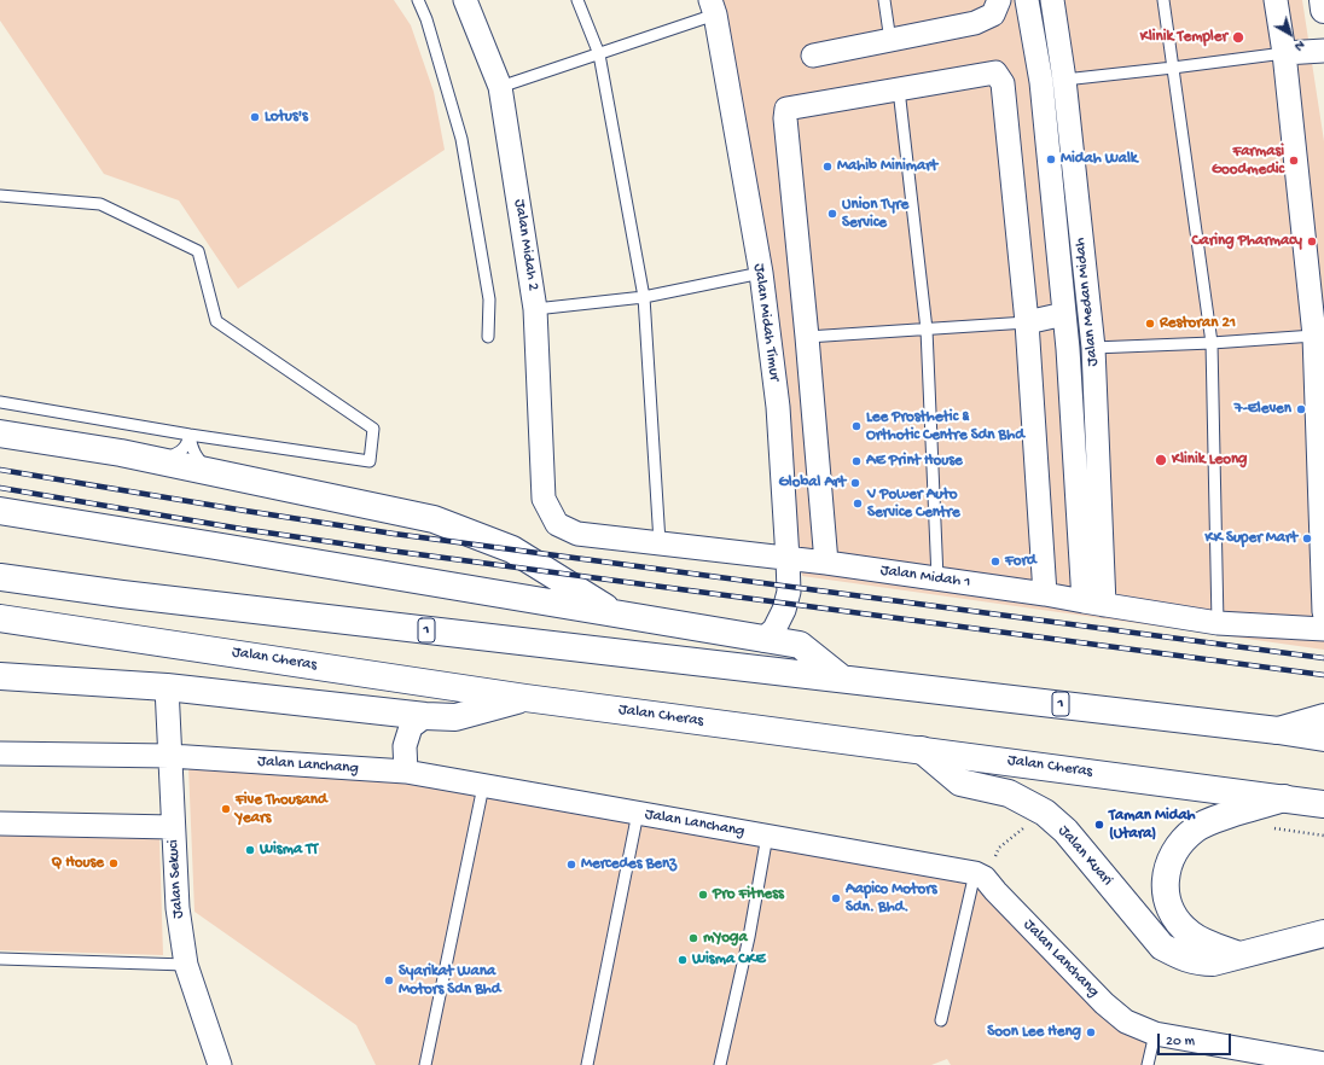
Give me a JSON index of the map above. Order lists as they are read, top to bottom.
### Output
{
  "streets": {
    "main road": ["1", "Jalan Cheras", "Jalan Kuari"],
    "street": [
      "Jalan Midah 2",
      "Jalan Medan Midah",
      "Jalan Midah Timur",
      "Jalan Midah 1",
      "Jalan Lanchang",
      "Jalan Sekuci"
    ]
  },
  "crossings": [
    ["Jalan Midah 2", "Jalan Midah 1"],
    ["Jalan Medan Midah", "Jalan Midah 1"],
    ["Jalan Midah Timur", "Jalan Midah 1"],
    ["Jalan Cheras", "Jalan Kuari"],
    ["Jalan Lanchang", "Jalan Sekuci"]
  ],
  "places": [
    "Klinik Templer",
    "Lotus's",
    "Midah Walk",
    "Farmasi Goodmedic",
    "Mahib Minimart",
    "Union Tyre Service",
    "Caring Pharmacy",
    "Restoran 21",
    "7-Eleven",
    "Lee Prosthetic & Orthotic Centre Sdn Bhd",
    "Klinik Leong",
    "AE Print House",
    "Global Art",
    "V Power Auto Service Centre",
    "KK Super Mart",
    "Ford",
    "Five Thousand Years",
    "Taman Midah (Utara)",
    "Wisma TT",
    "Q House",
    "Mercedes Benz",
    "Pro Fitness",
    "Aapico Motors Sdn. Bhd.",
    "mYoga",
    "Wisma CKE",
    "Syarikat Wana Motors Sdn Bhd",
    "Soon Lee Heng"
  ],
  "scale_bar": "20 m",
  "north": "bottom right"
}
